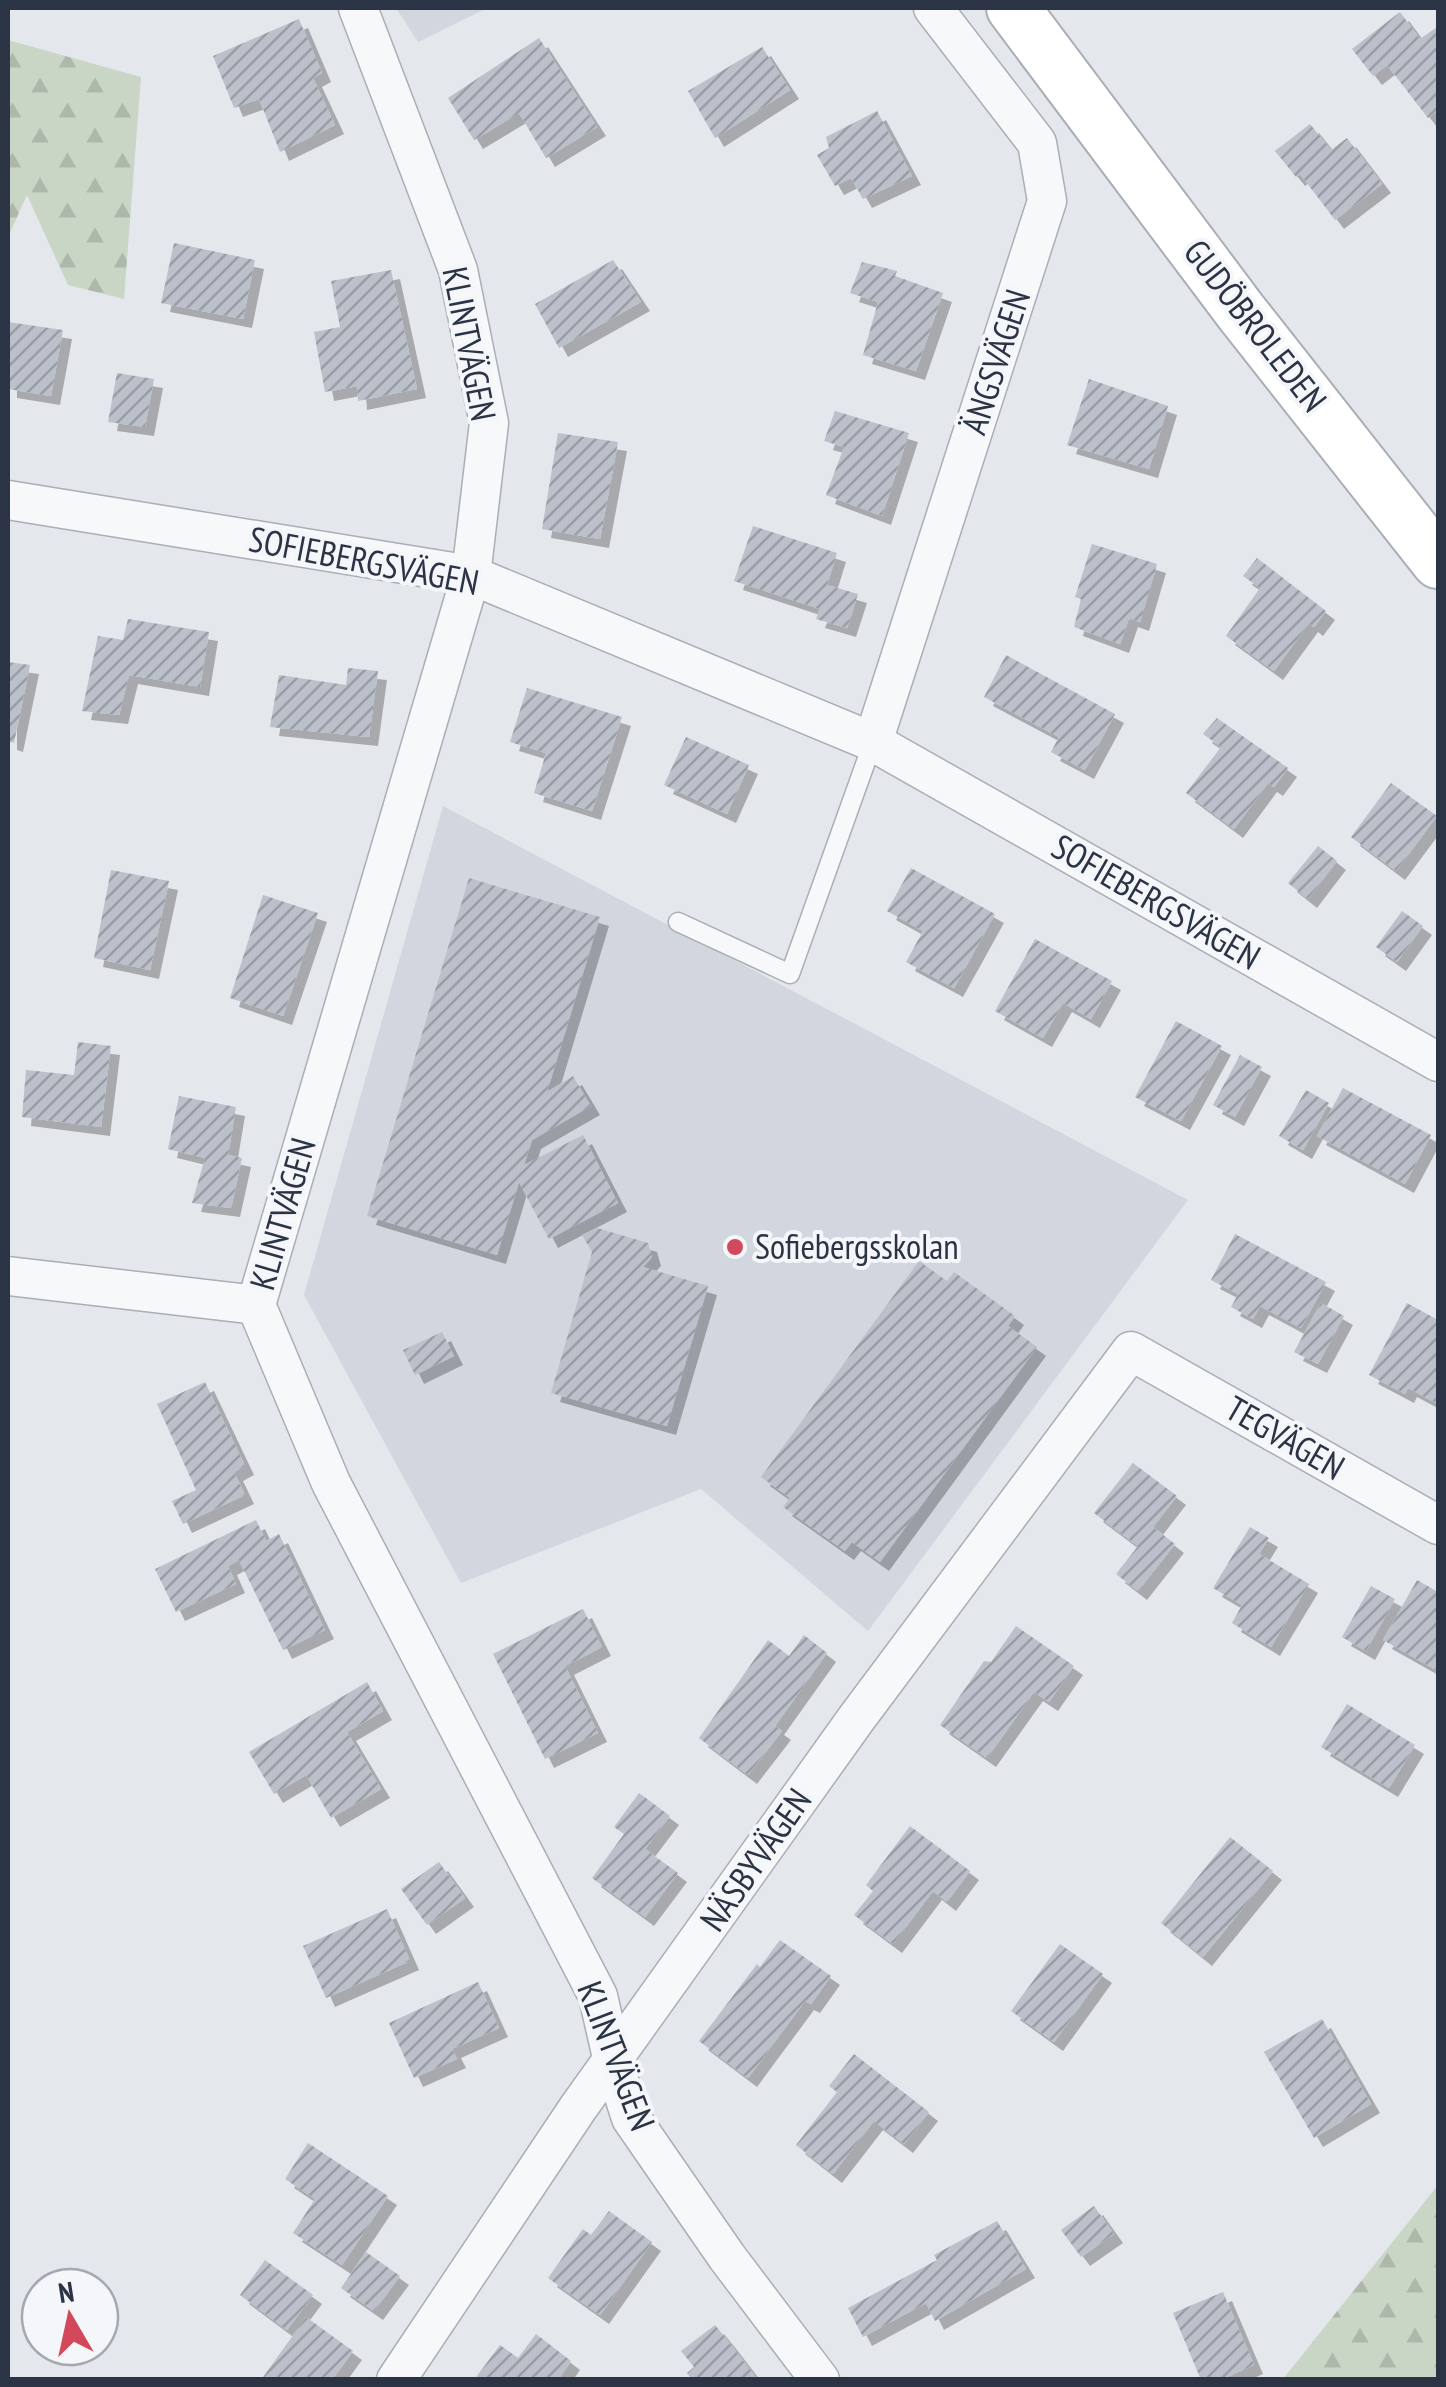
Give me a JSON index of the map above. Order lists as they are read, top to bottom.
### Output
{
  "streets": {
    "main road": ["GUDÖBROLEDEN"],
    "street": [
      "KLINTVÄGEN",
      "ÄNGSVÄGEN",
      "SOFIEBERGSVÄGEN",
      "TEGVÄGEN",
      "NÄSBYVÄGEN"
    ]
  },
  "crossings": [
    ["KLINTVÄGEN", "SOFIEBERGSVÄGEN"],
    ["KLINTVÄGEN", "NÄSBYVÄGEN"],
    ["ÄNGSVÄGEN", "SOFIEBERGSVÄGEN"],
    ["TEGVÄGEN", "NÄSBYVÄGEN"]
  ],
  "places": ["Sofiebergsskolan"],
  "north": "top"
}
